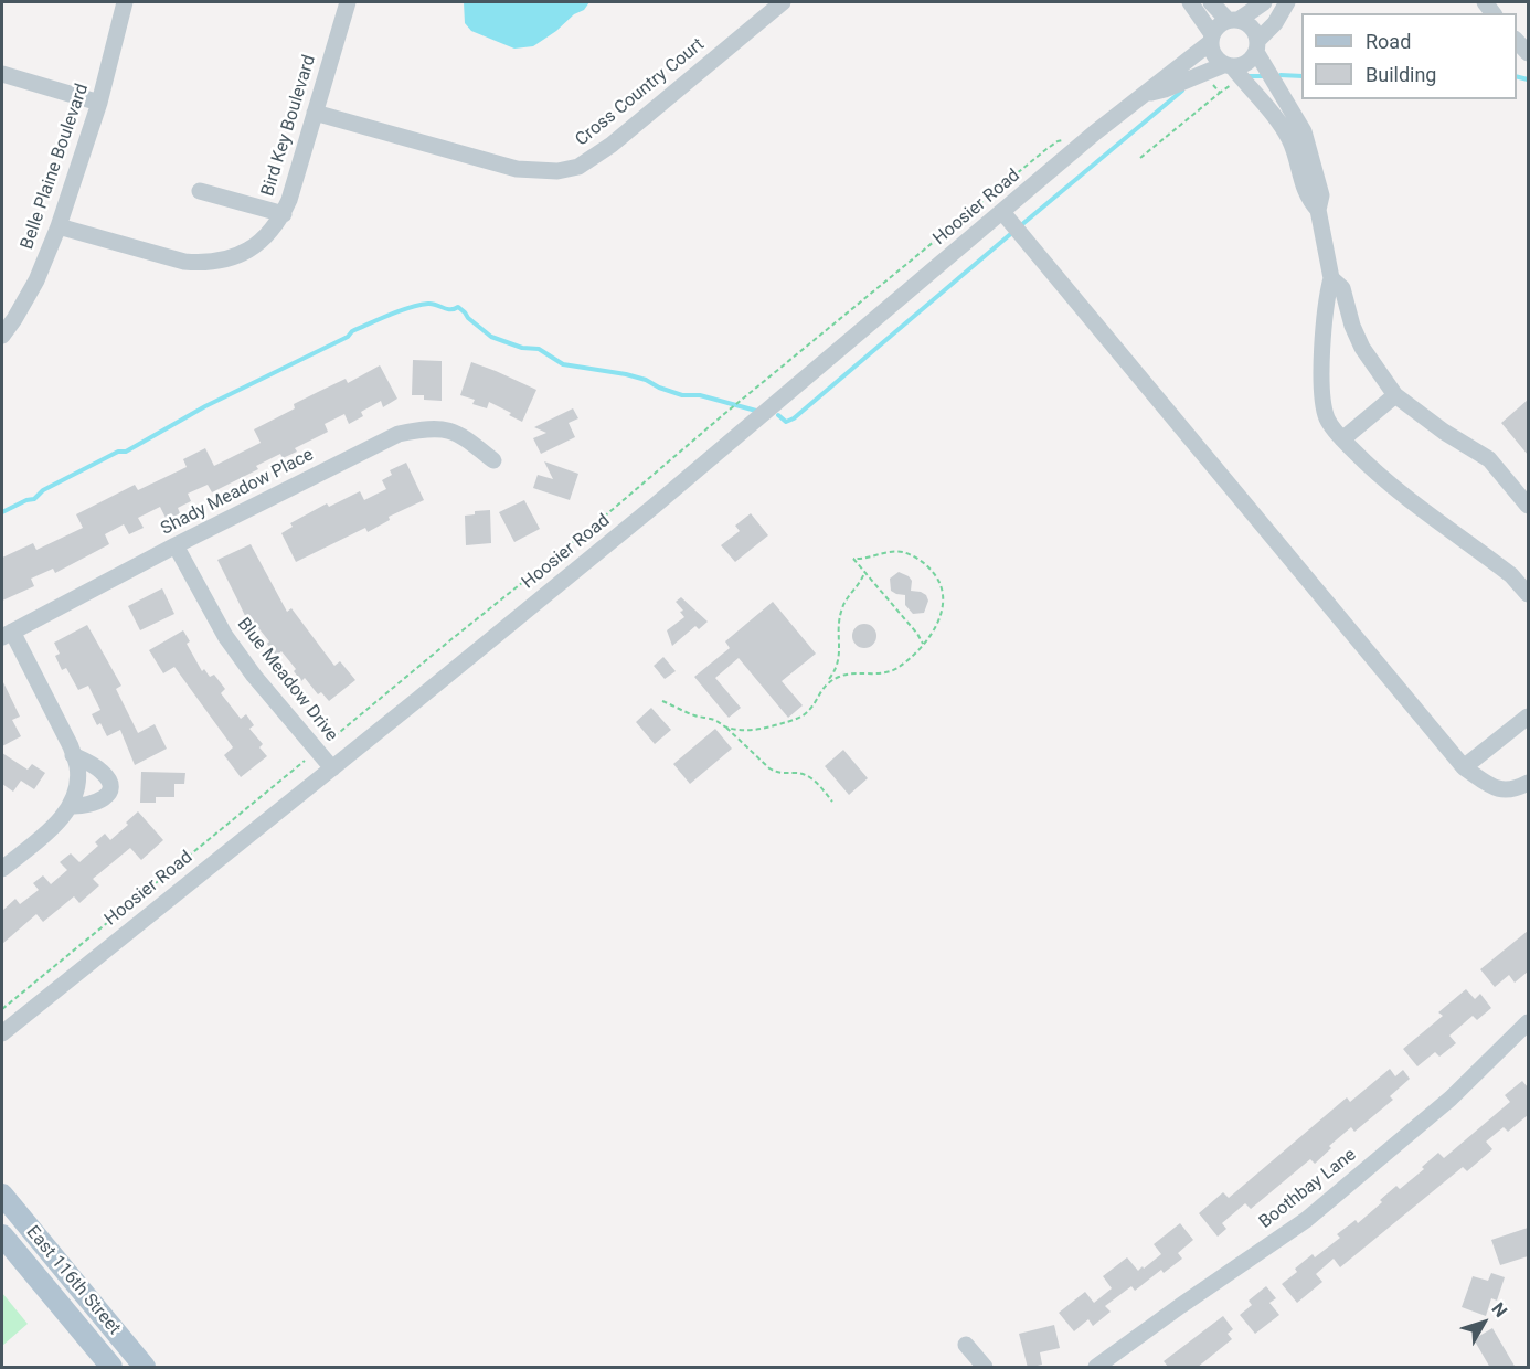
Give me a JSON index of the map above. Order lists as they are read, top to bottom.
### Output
{
  "streets": {
    "main road": ["East 116th Street"],
    "street": [
      "Cross Country Court",
      "Bird Key Boulevard",
      "Belle Plaine Boulevard",
      "Hoosier Road",
      "Shady Meadow Place",
      "Blue Meadow Drive",
      "Boothbay Lane"
    ]
  },
  "crossings": [
    ["Cross Country Court", "Bird Key Boulevard"],
    ["Bird Key Boulevard", "Belle Plaine Boulevard"],
    ["Hoosier Road", "Blue Meadow Drive"],
    ["Shady Meadow Place", "Blue Meadow Drive"]
  ],
  "legend": ["Road", "Building"],
  "north": "top right"
}
